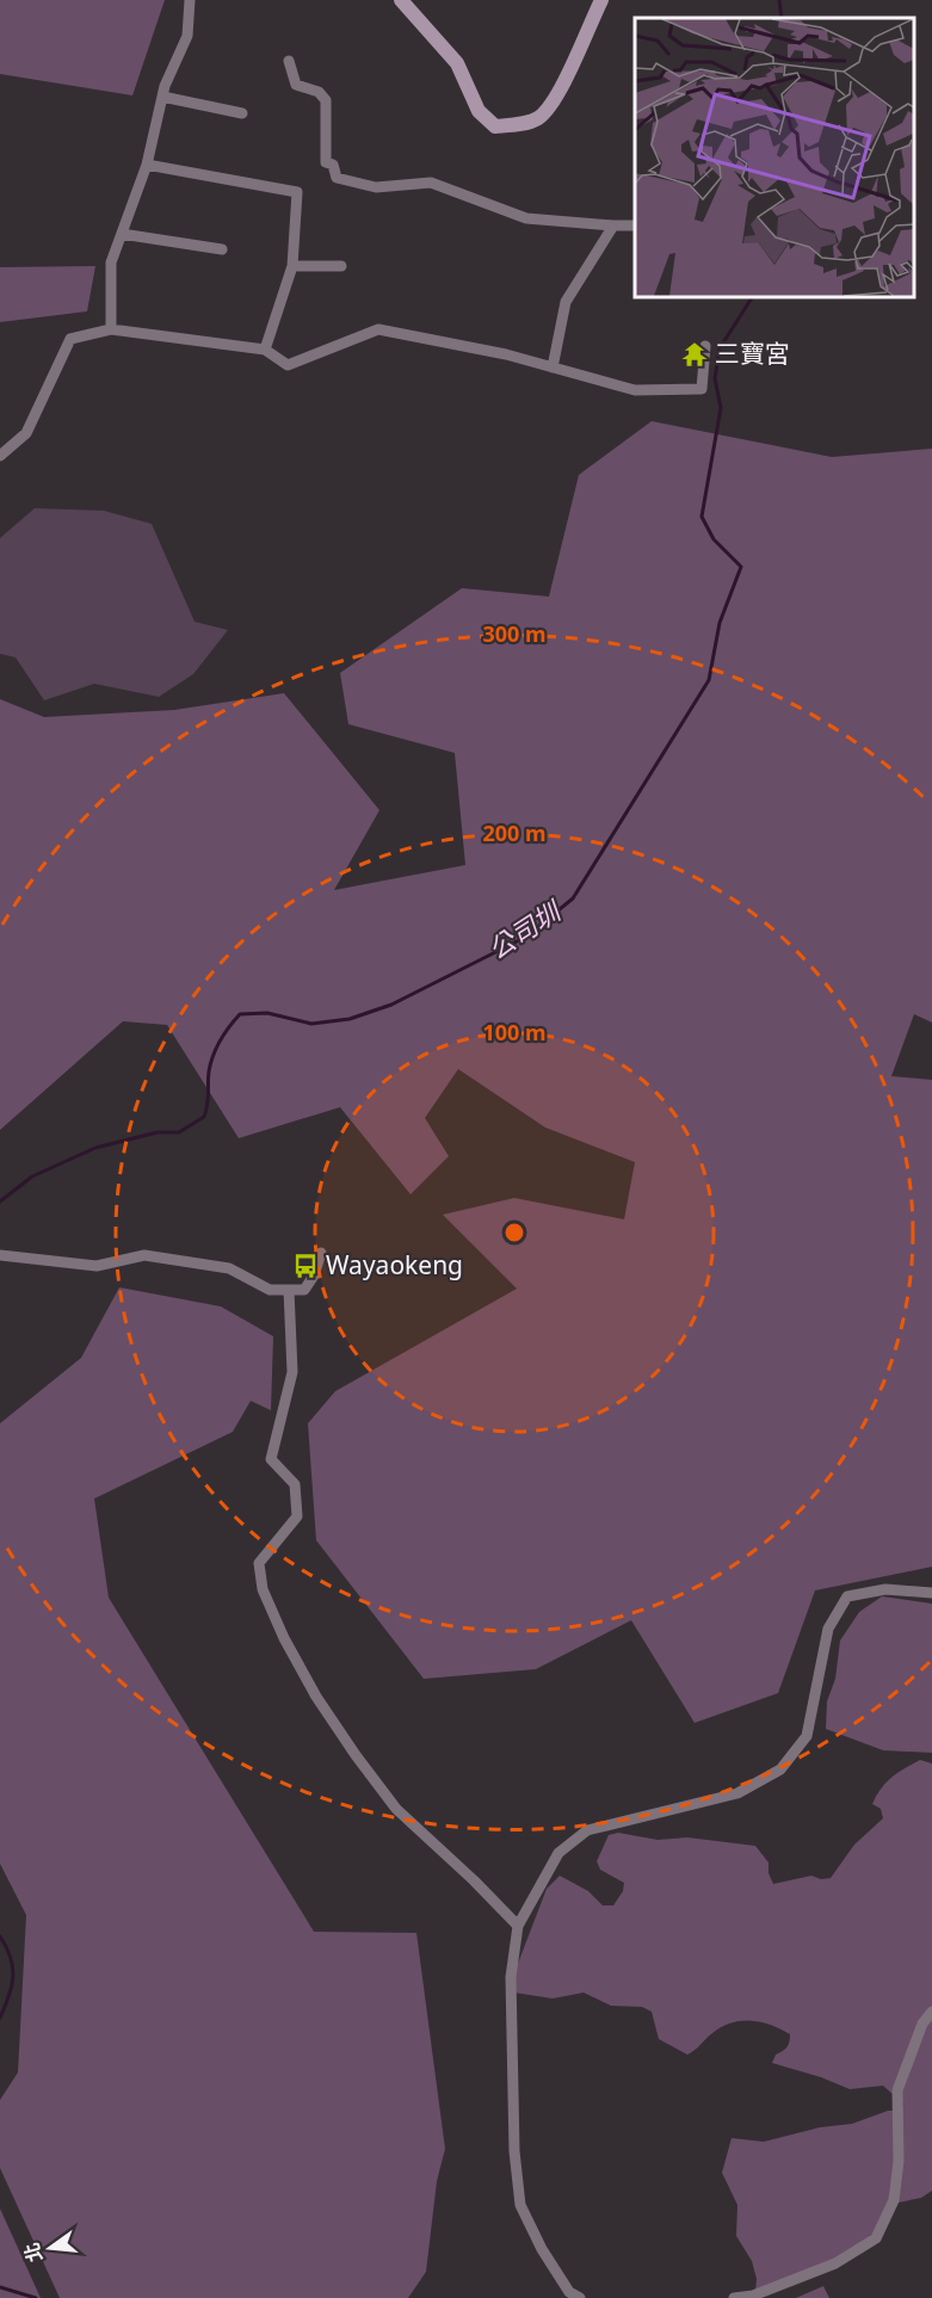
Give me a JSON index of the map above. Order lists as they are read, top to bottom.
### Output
{
  "water": ["公司圳"],
  "places": {
    "temple": ["三寶宮"],
    "bus stop": ["Wayaokeng"]
  },
  "north": "left",
  "rings": ["300 m", "200 m", "100 m"]
}
